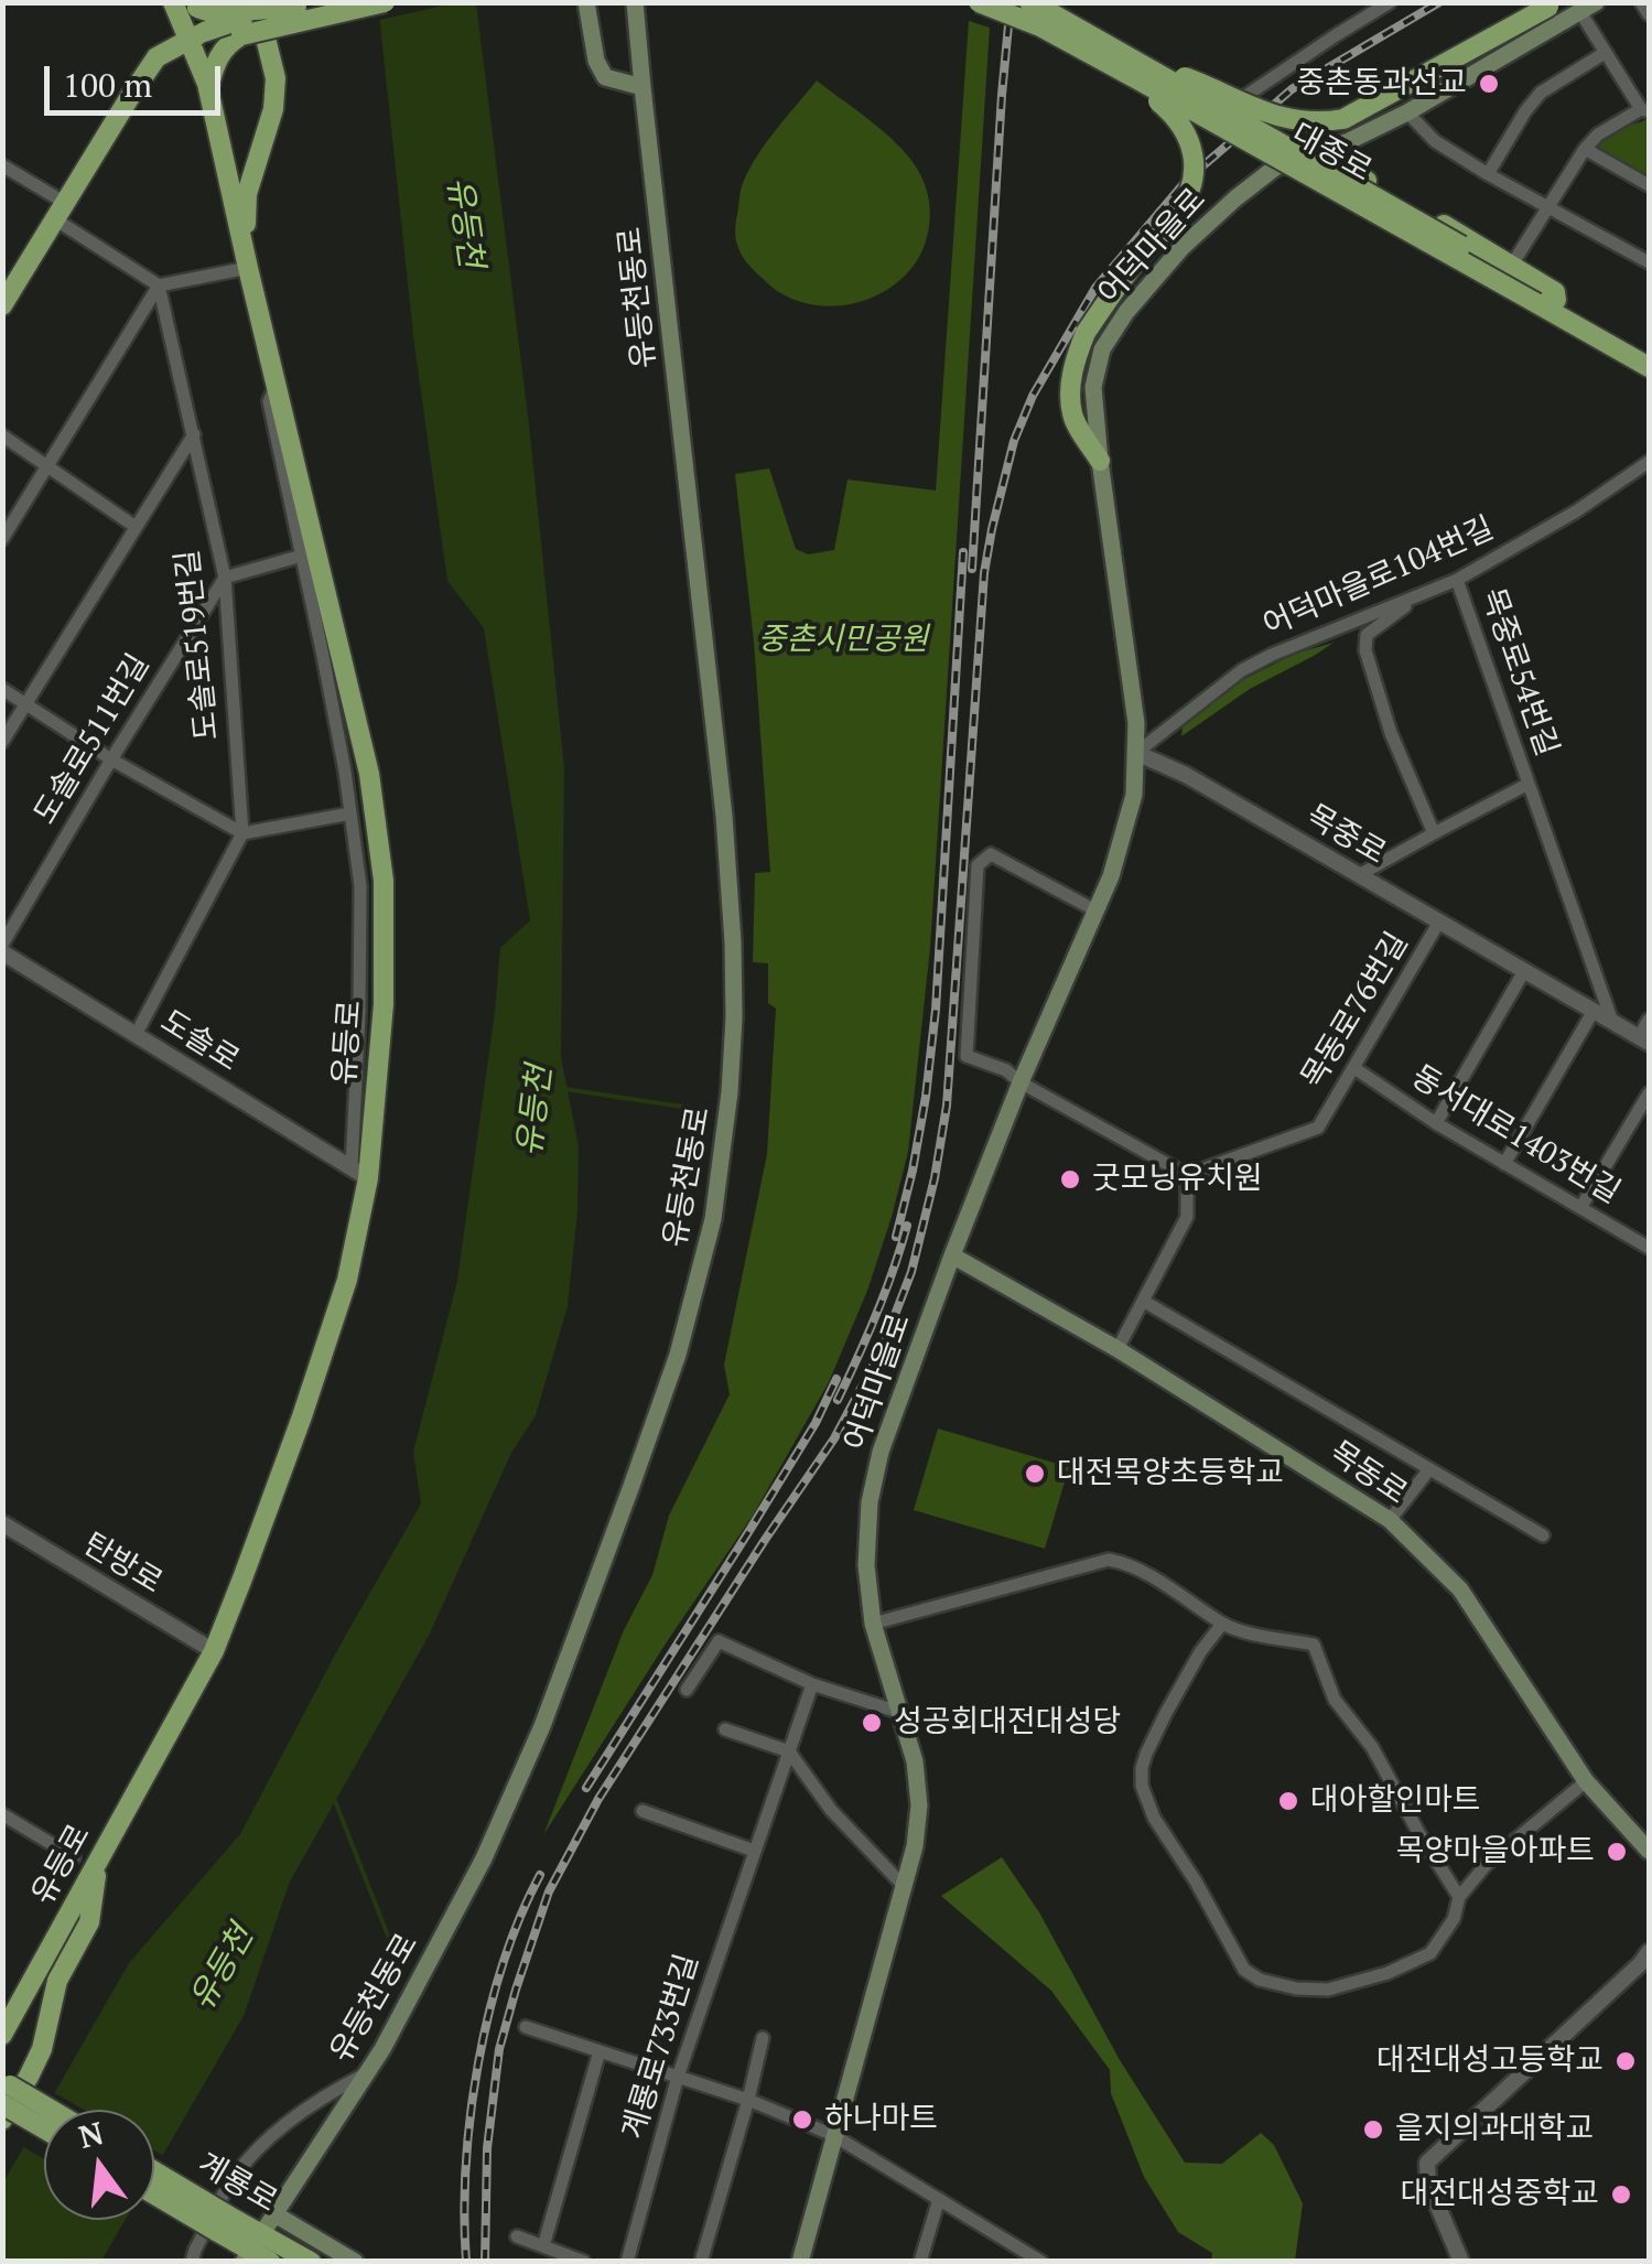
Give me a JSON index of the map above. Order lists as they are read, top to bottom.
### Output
{
  "streets": {
    "main road": [
      "대종로",
      "어덕마을로",
      "유등천동로",
      "유등로",
      "목동로",
      "계룡로"
    ],
    "street": [
      "어덕마을로104번길",
      "도솔로519번길",
      "목중로54번길",
      "도솔로511번길",
      "목중로",
      "목동로76번길",
      "도솔로",
      "동서대로1403번길",
      "탄방로",
      "계룡로733번길"
    ]
  },
  "crossings": [
    ["어덕마을로", "어덕마을로104번길"],
    ["어덕마을로", "목중로"],
    ["어덕마을로", "목동로"],
    ["유등천동로", "계룡로"],
    ["어덕마을로104번길", "목중로54번길"],
    ["어덕마을로104번길", "목중로"],
    ["도솔로519번길", "도솔로511번길"],
    ["목중로54번길", "목중로"],
    ["도솔로511번길", "도솔로"],
    ["목중로", "목동로76번길"],
    ["목동로76번길", "동서대로1403번길"],
    ["도솔로", "유등로"],
    ["유등로", "탄방로"]
  ],
  "water": ["유등천"],
  "parks": ["중촌시민공원"],
  "places": [
    "중촌동과선교",
    "굿모닝유치원",
    "대전목양초등학교",
    "성공회대전대성당",
    "대아할인마트",
    "목양마을아파트",
    "대전대성고등학교",
    "하나마트",
    "을지의과대학교",
    "대전대성중학교"
  ],
  "scale_bar": "100 m",
  "north": "top"
}
